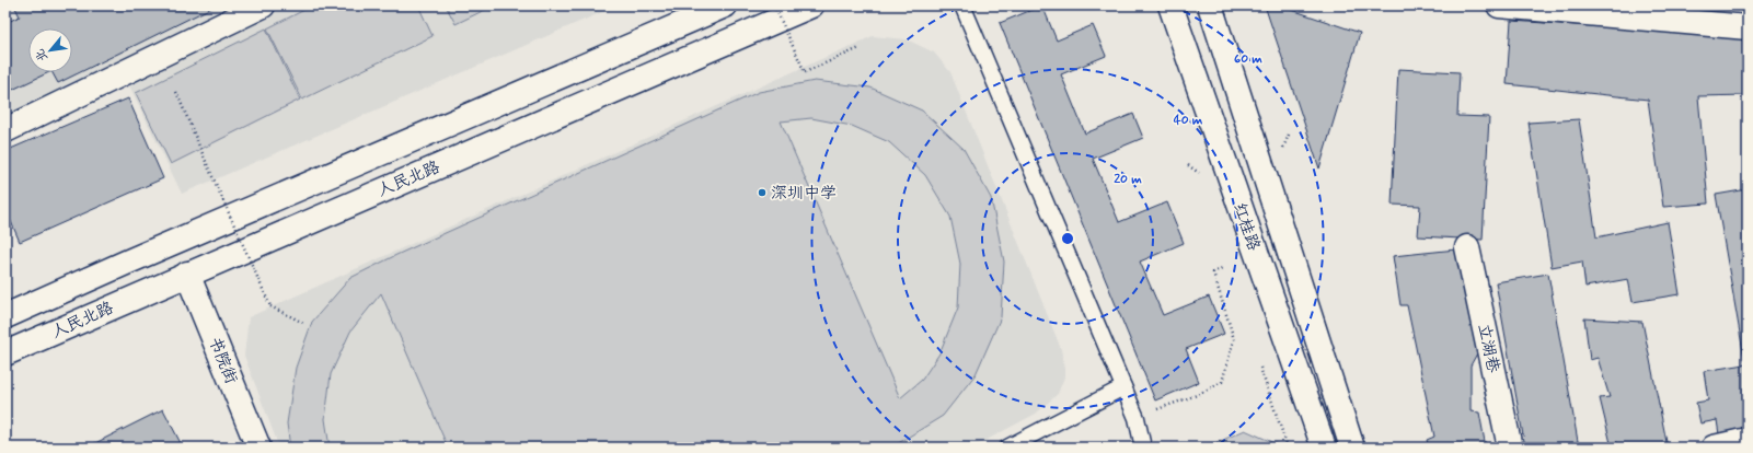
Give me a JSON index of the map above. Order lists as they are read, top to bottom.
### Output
{
  "streets": {
    "street": [
      "人民北路",
      "红桂路",
      "立湖巷",
      "书院街"
    ]
  },
  "crossings": [
    ["人民北路", "书院街"]
  ],
  "places": ["深圳中学"],
  "north": "bottom left",
  "rings": ["60 m", "40 m", "20 m"]
}
